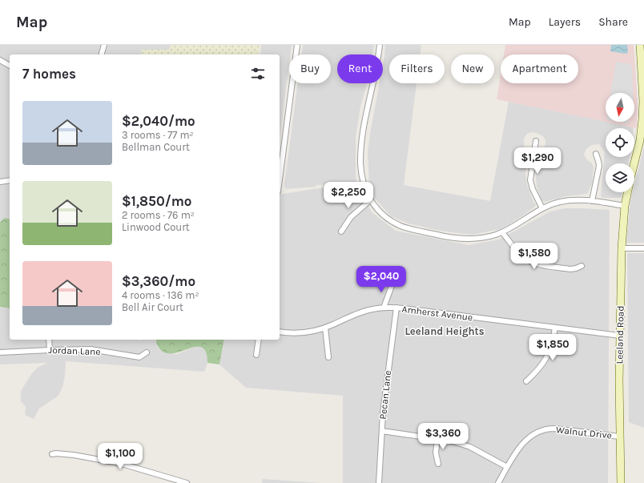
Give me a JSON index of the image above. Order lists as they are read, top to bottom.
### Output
{
  "streets": {
    "main road": ["Leeland Road"],
    "street": [
      "Amherst Avenue",
      "Jordan Lane",
      "Pecan Lane",
      "Walnut Drive"
    ]
  },
  "crossings": [
    ["Amherst Avenue", "Leeland Road"],
    ["Amherst Avenue", "Pecan Lane"],
    ["Leeland Road", "Walnut Drive"]
  ],
  "districts": ["Leeland Heights"],
  "north": "bottom",
  "page": {
    "header": "Map",
    "nav": ["Map", "Layers", "Share"],
    "chip": [
      "Buy",
      "Rent",
      "Filters",
      "New",
      "Apartment"
    ],
    "heading": "7 homes",
    "list": [
      {
        "name": "$2,040/mo",
        "note": "3 rooms · 77 m² · Bellman Court"
      },
      {
        "name": "$1,850/mo",
        "note": "2 rooms · 76 m² · Linwood Court"
      },
      {
        "name": "$3,360/mo",
        "note": "4 rooms · 136 m² · Bell Air Court"
      }
    ],
    "price": [
      "$1,290",
      "$2,250",
      "$1,580",
      "$2,040",
      "$1,850",
      "$3,360",
      "$1,100"
    ]
  }
}
